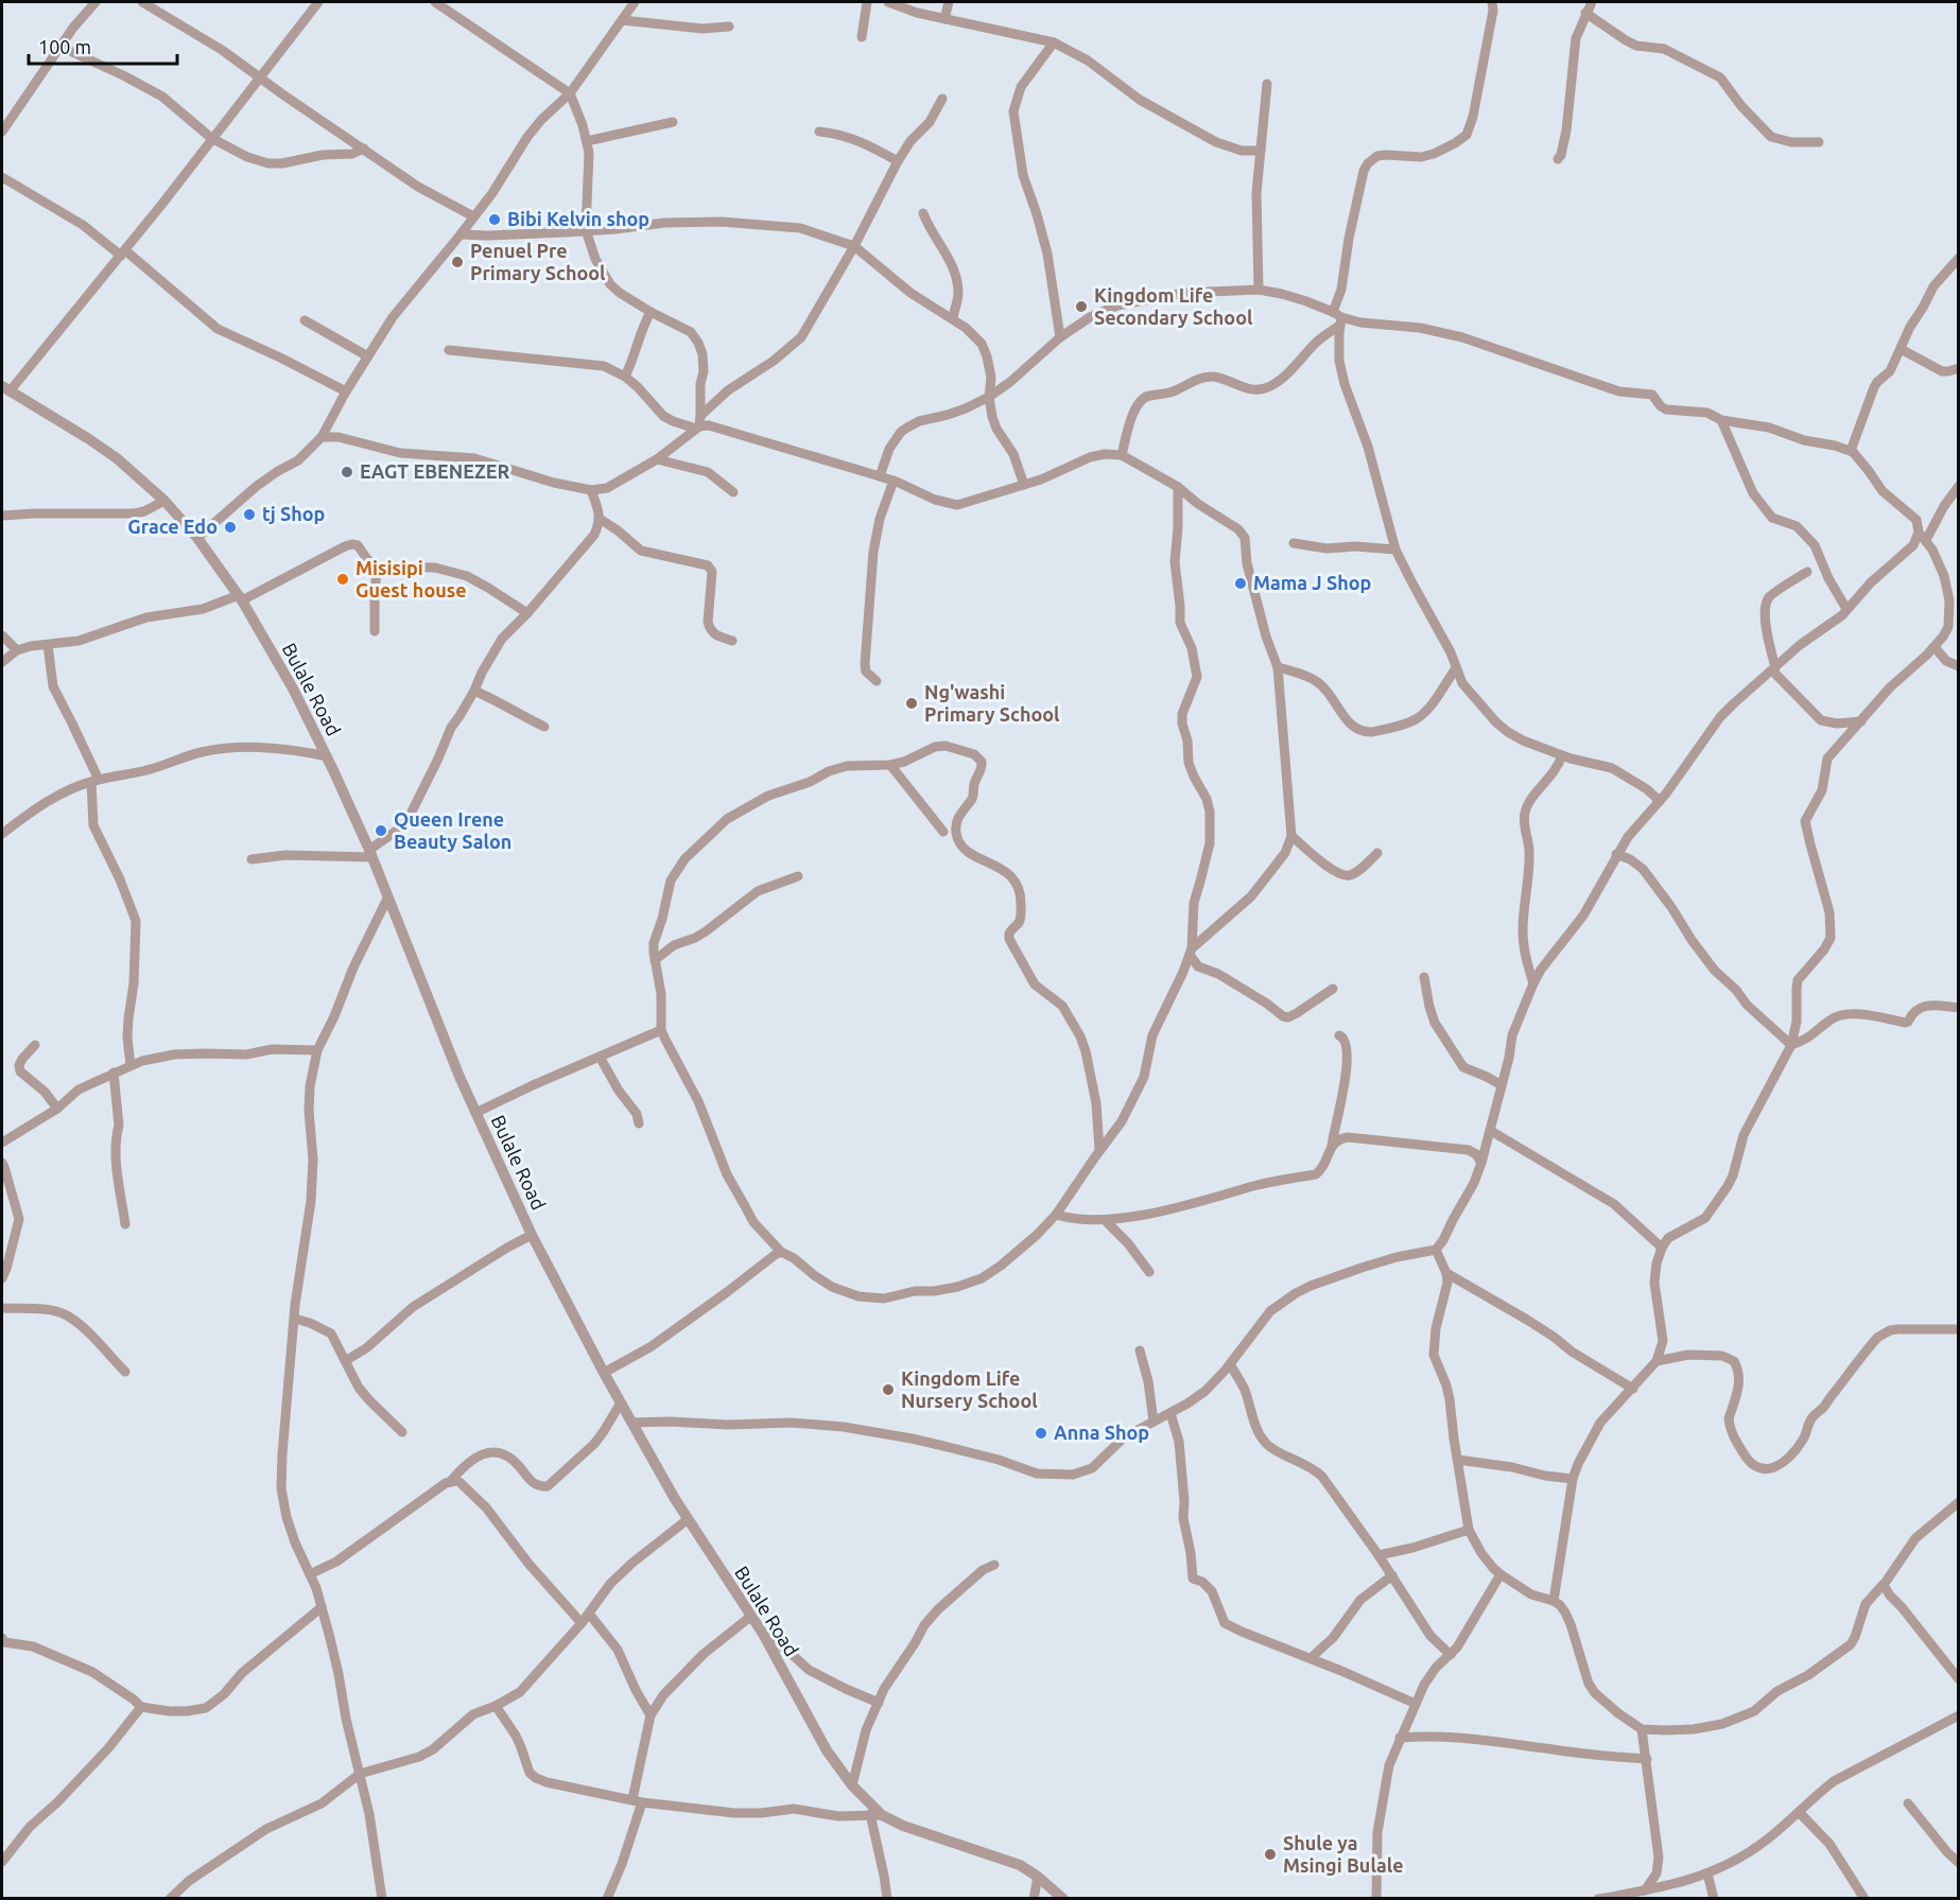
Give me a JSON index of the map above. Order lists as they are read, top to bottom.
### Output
{
  "streets": {
    "street": ["Bulale Road"]
  },
  "places": [
    "Bibi Kelvin shop",
    "Penuel Pre Primary School",
    "Kingdom Life Secondary School",
    "EAGT EBENEZER",
    "tj Shop",
    "Grace Edo",
    "Misisipi Guest house",
    "Mama J Shop",
    "Ng'washi Primary School",
    "Queen Irene Beauty Salon",
    "Kingdom Life Nursery School",
    "Anna Shop",
    "Shule ya Msingi Bulale"
  ],
  "scale_bar": "100 m"
}
